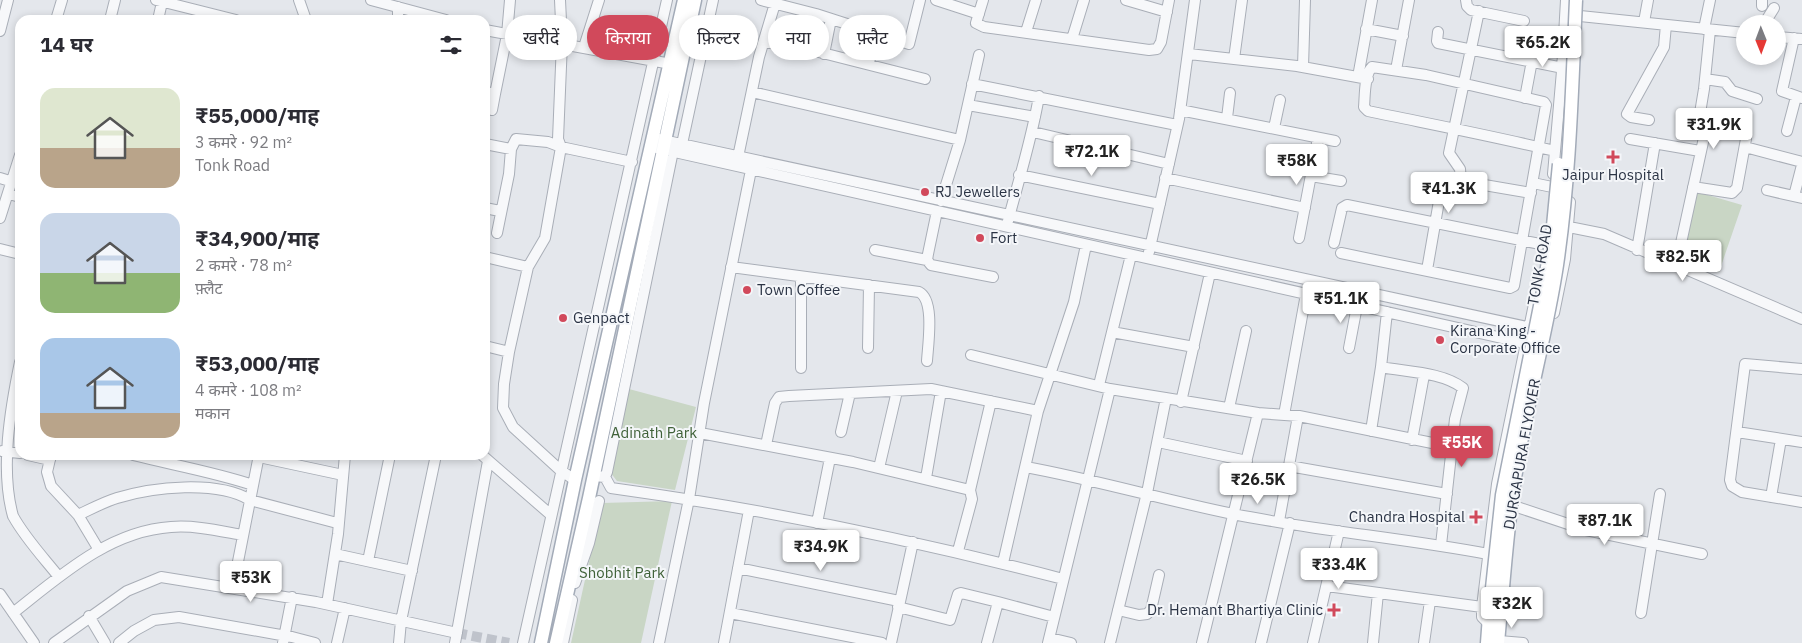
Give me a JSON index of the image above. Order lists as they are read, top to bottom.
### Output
{
  "streets": {
    "main road": ["DURGAPURA FLYOVER"],
    "street": ["TONK ROAD"]
  },
  "crossings": [
    ["TONK ROAD", "DURGAPURA FLYOVER"]
  ],
  "parks": ["Adinath Park", "Shobhit Park"],
  "places": {
    "health": ["Jaipur Hospital", "Chandra Hospital", "Dr. Hemant Bhartiya Clinic"],
    "other": [
      "RJ Jewellers",
      "Fort",
      "Town Coffee",
      "Genpact",
      "Kirana King - Corporate Office"
    ]
  },
  "north": "bottom",
  "page": {
    "chip": [
      "खरीदें",
      "किराया",
      "फ़िल्टर",
      "नया",
      "फ़्लैट"
    ],
    "heading": "14 घर",
    "price": [
      "₹65.2K",
      "₹31.9K",
      "₹72.1K",
      "₹58K",
      "₹41.3K",
      "₹82.5K",
      "₹51.1K",
      "₹55K",
      "₹26.5K",
      "₹87.1K",
      "₹34.9K",
      "₹33.4K",
      "₹53K",
      "₹32K"
    ],
    "list": [
      {
        "name": "₹55,000/माह",
        "note": "3 कमरे · 92 m² · Tonk Road"
      },
      {
        "name": "₹34,900/माह",
        "note": "2 कमरे · 78 m² · फ़्लैट"
      },
      {
        "name": "₹53,000/माह",
        "note": "4 कमरे · 108 m² · मकान"
      }
    ]
  }
}
